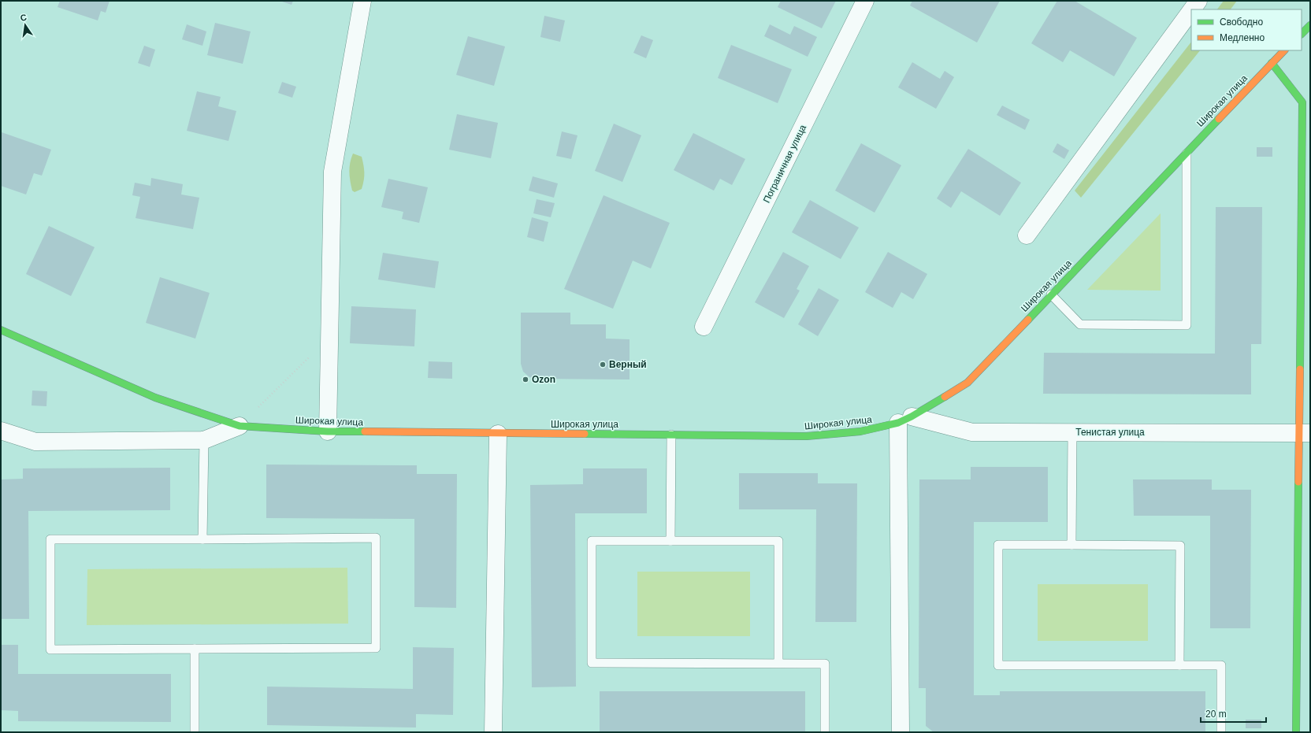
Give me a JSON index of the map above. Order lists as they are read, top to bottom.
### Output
{
  "streets": {
    "street": ["Широкая улица", "Пограничная улица", "Тенистая улица"]
  },
  "crossings": [
    ["Широкая улица", "Тенистая улица"]
  ],
  "places": ["Верный", "Ozon"],
  "legend": ["Свободно", "Медленно"],
  "scale_bar": "20 m",
  "north": "top"
}
